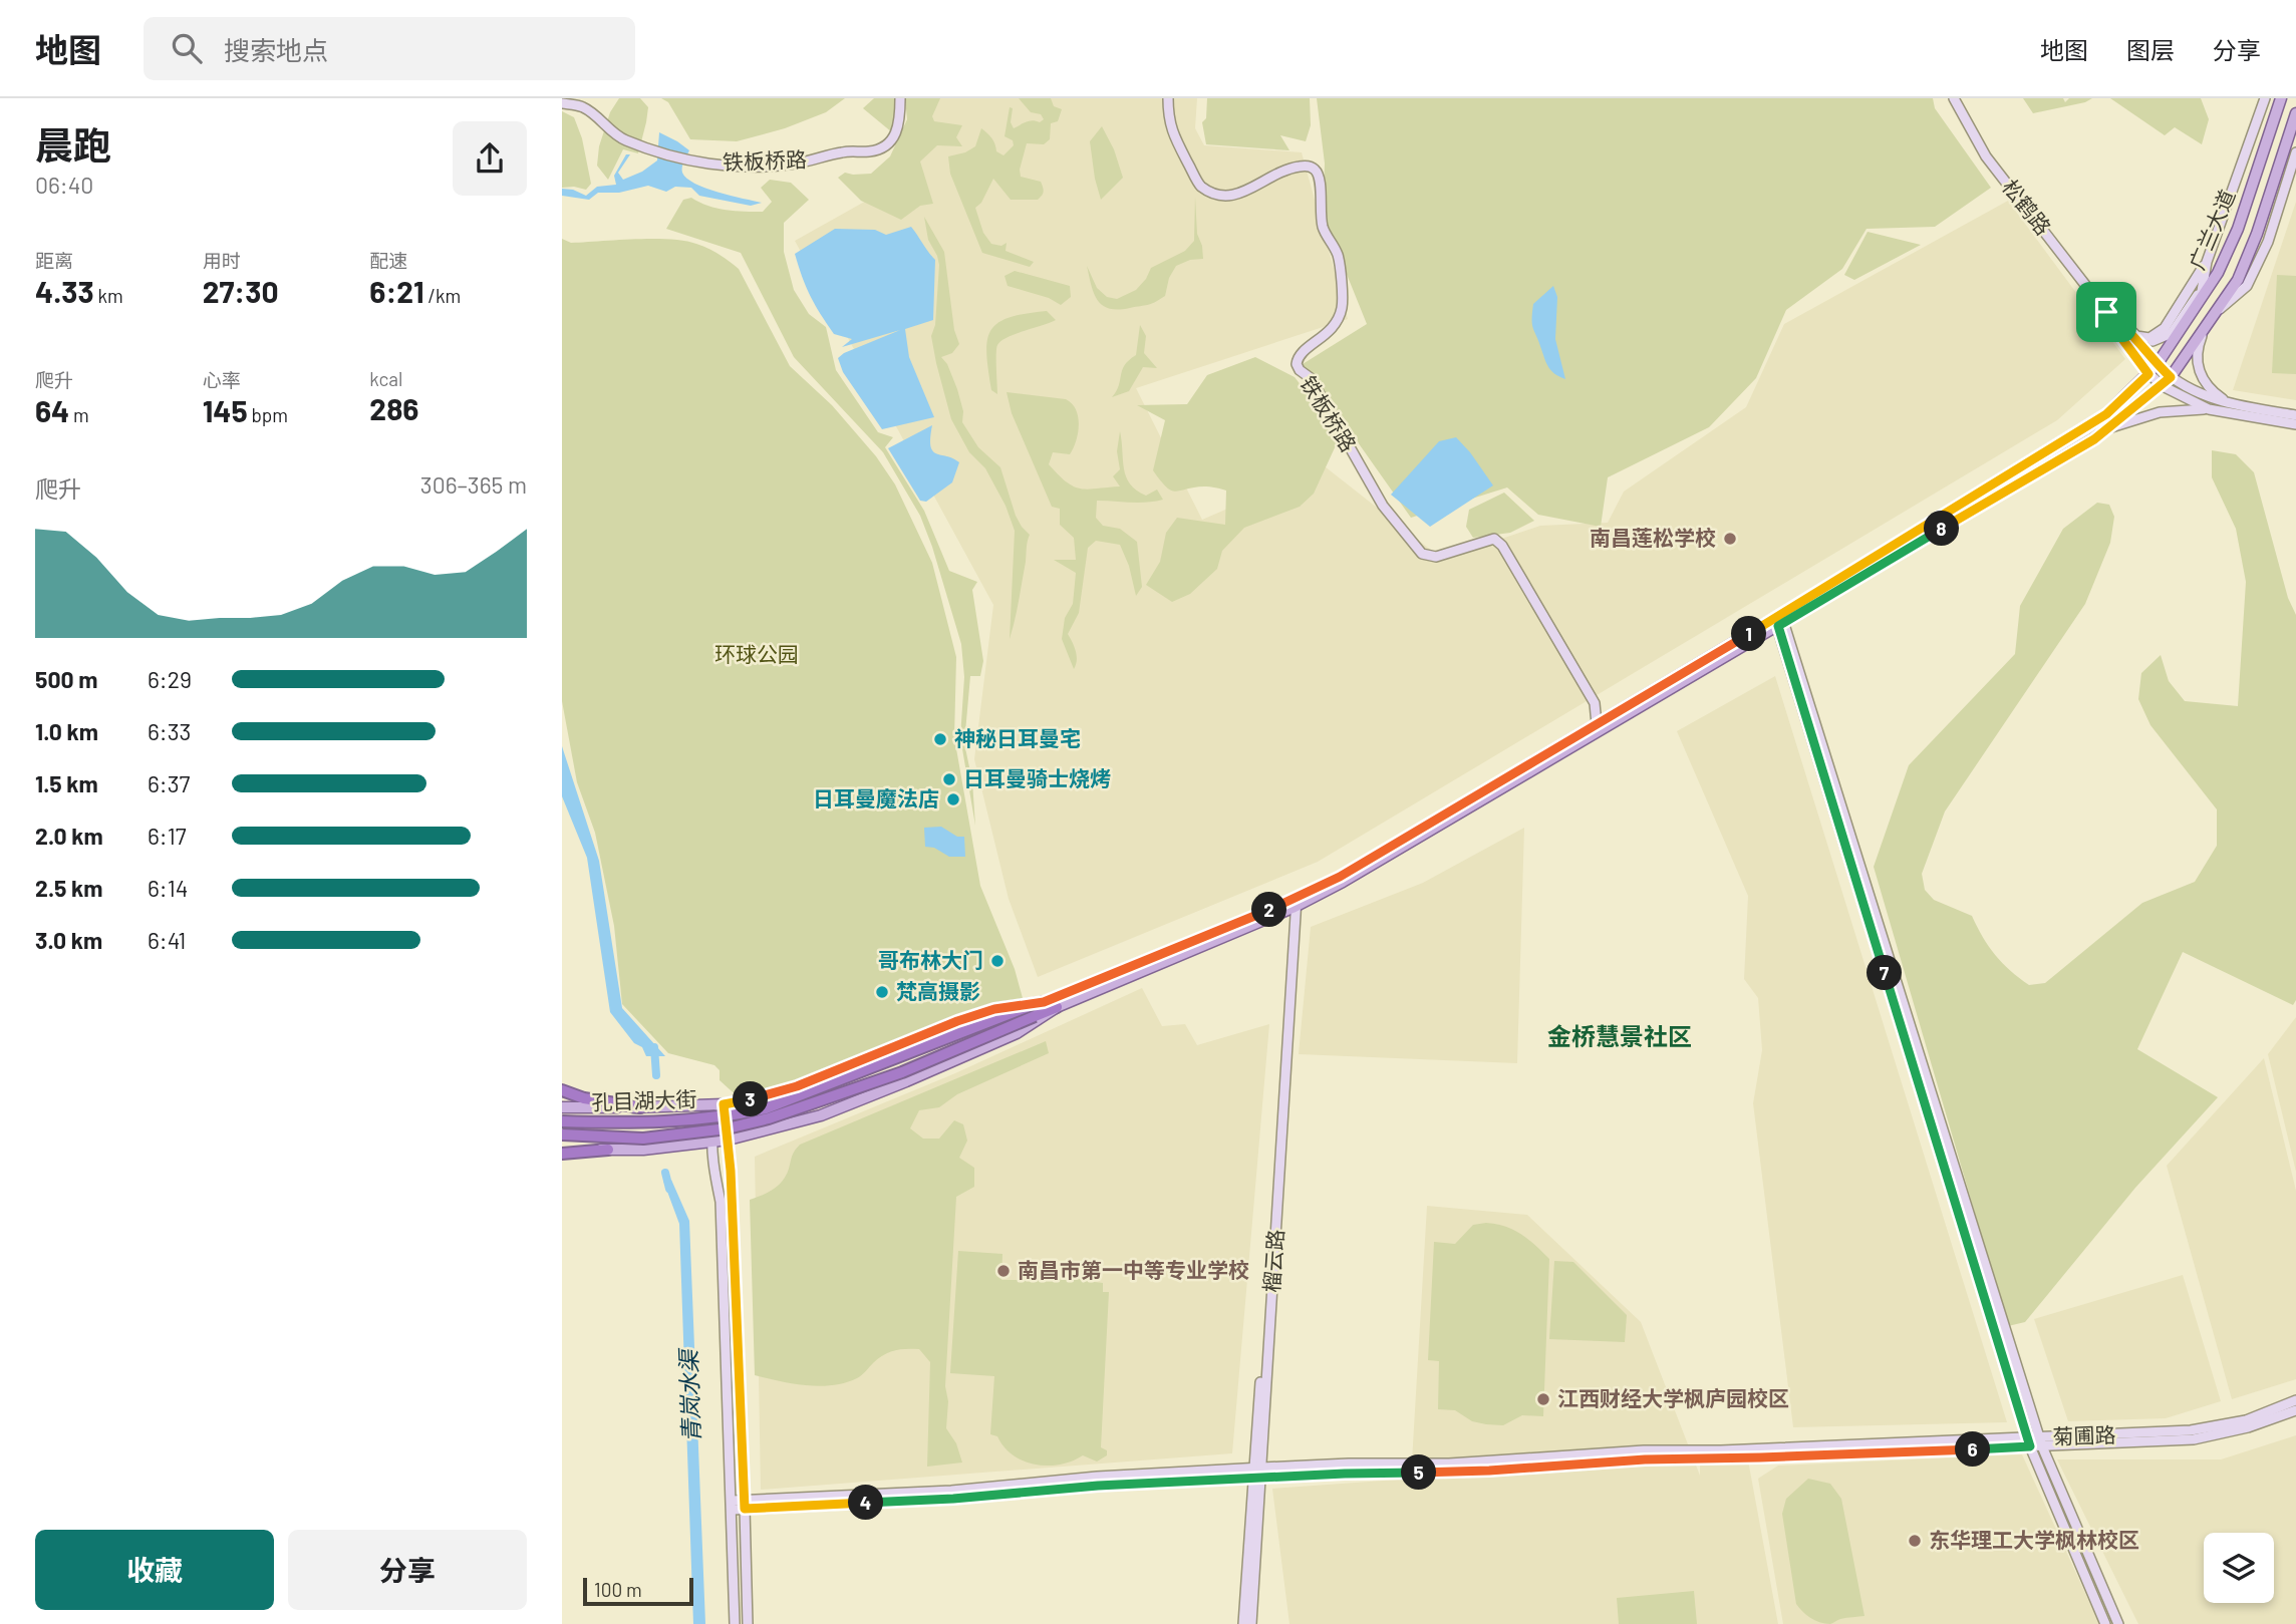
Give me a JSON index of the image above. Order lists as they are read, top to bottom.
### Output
{
  "streets": {
    "highway": ["孔目湖大街"],
    "main road": ["广兰大道"],
    "street": [
      "铁板桥路",
      "松鹤路",
      "榴云路",
      "菊圃路"
    ]
  },
  "crossings": [
    ["松鹤路", "广兰大道"],
    ["榴云路", "菊圃路"]
  ],
  "districts": ["金桥慧景社区"],
  "water": ["青岚水渠"],
  "parks": ["环球公园"],
  "places": [
    "南昌莲松学校",
    "神秘日耳曼宅",
    "日耳曼骑士烧烤",
    "日耳曼魔法店",
    "哥布林大门",
    "梵高摄影",
    "南昌市第一中等专业学校",
    "江西财经大学枫庐园校区",
    "东华理工大学枫林校区"
  ],
  "scale_bar": "100 m",
  "page": {
    "header": "地图",
    "search": "搜索地点",
    "nav": ["地图", "图层", "分享"],
    "heading": ["晨跑", "06:40"],
    "stats": [
      ["距离", "4.33 km"],
      ["用时", "27:30"],
      ["配速", "6:21 /km"],
      ["爬升", "64 m"],
      ["心率", "145 bpm"],
      ["kcal", "286"]
    ],
    "chart": ["爬升", "306–365 m"],
    "pins": [
      "8",
      "1",
      "2",
      "7",
      "3",
      "6",
      "5",
      "4"
    ],
    "list": [
      {
        "name": "500 m",
        "note": "6:29"
      },
      {
        "name": "1.0 km",
        "note": "6:33"
      },
      {
        "name": "1.5 km",
        "note": "6:37"
      },
      {
        "name": "2.0 km",
        "note": "6:17"
      },
      {
        "name": "2.5 km",
        "note": "6:14"
      },
      {
        "name": "3.0 km",
        "note": "6:41"
      }
    ],
    "buttons": ["收藏", "分享"],
    "scale": "100 m"
  }
}
